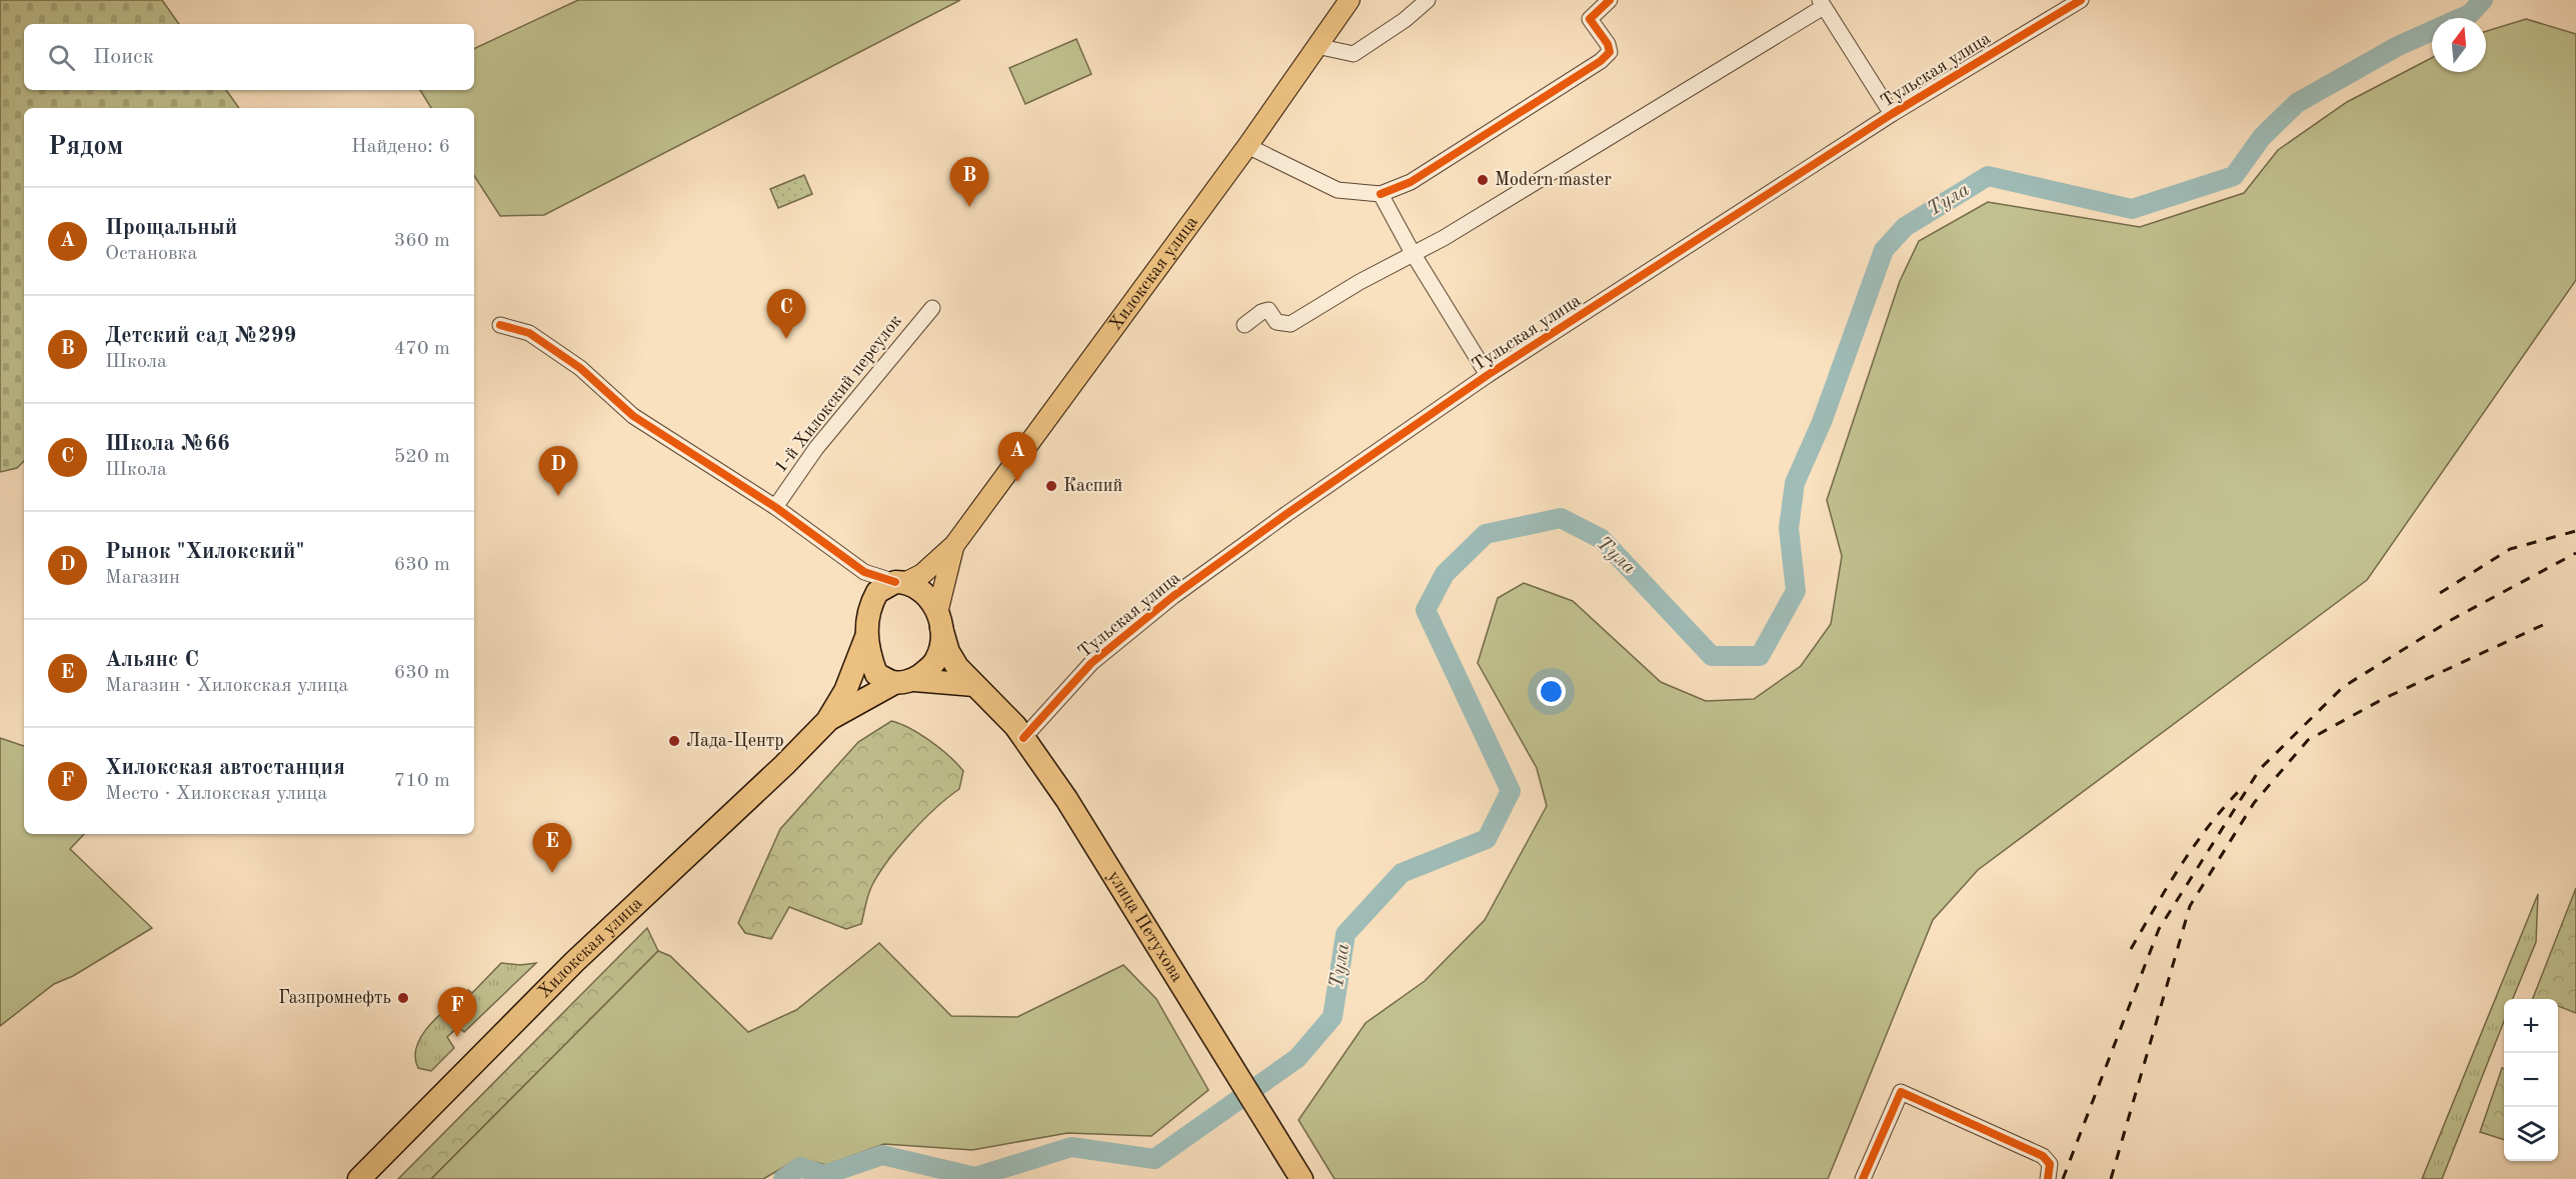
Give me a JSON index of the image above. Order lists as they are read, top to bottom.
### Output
{
  "streets": {
    "highway": ["Хилокская улица", "улица Петухова"],
    "street": ["Тульская улица", "1-й Хилокский переулок"]
  },
  "crossings": [
    ["Тульская улица", "улица Петухова"]
  ],
  "water": ["Тула"],
  "places": [
    "Modern master",
    "Каспий",
    "Лада-Центр",
    "Газпромнефть"
  ],
  "north": "top",
  "page": {
    "search": "Поиск",
    "heading": ["Рядом", "Найдено: 6"],
    "pins": [
      "B",
      "C",
      "A",
      "D",
      "E",
      "F"
    ],
    "list": [
      {
        "mark": "A",
        "name": "Прощальный",
        "note": "Остановка",
        "value": "360 m"
      },
      {
        "mark": "B",
        "name": "Детский сад №299",
        "note": "Школа",
        "value": "470 m"
      },
      {
        "mark": "C",
        "name": "Школа №66",
        "note": "Школа",
        "value": "520 m"
      },
      {
        "mark": "D",
        "name": "Рынок \"Хилокский\"",
        "note": "Магазин",
        "value": "630 m"
      },
      {
        "mark": "E",
        "name": "Альянс С",
        "note": "Магазин · Хилокская улица",
        "value": "630 m"
      },
      {
        "mark": "F",
        "name": "Хилокская автостанция",
        "note": "Место · Хилокская улица",
        "value": "710 m"
      }
    ],
    "map_buttons": ["+", "−"]
  }
}
